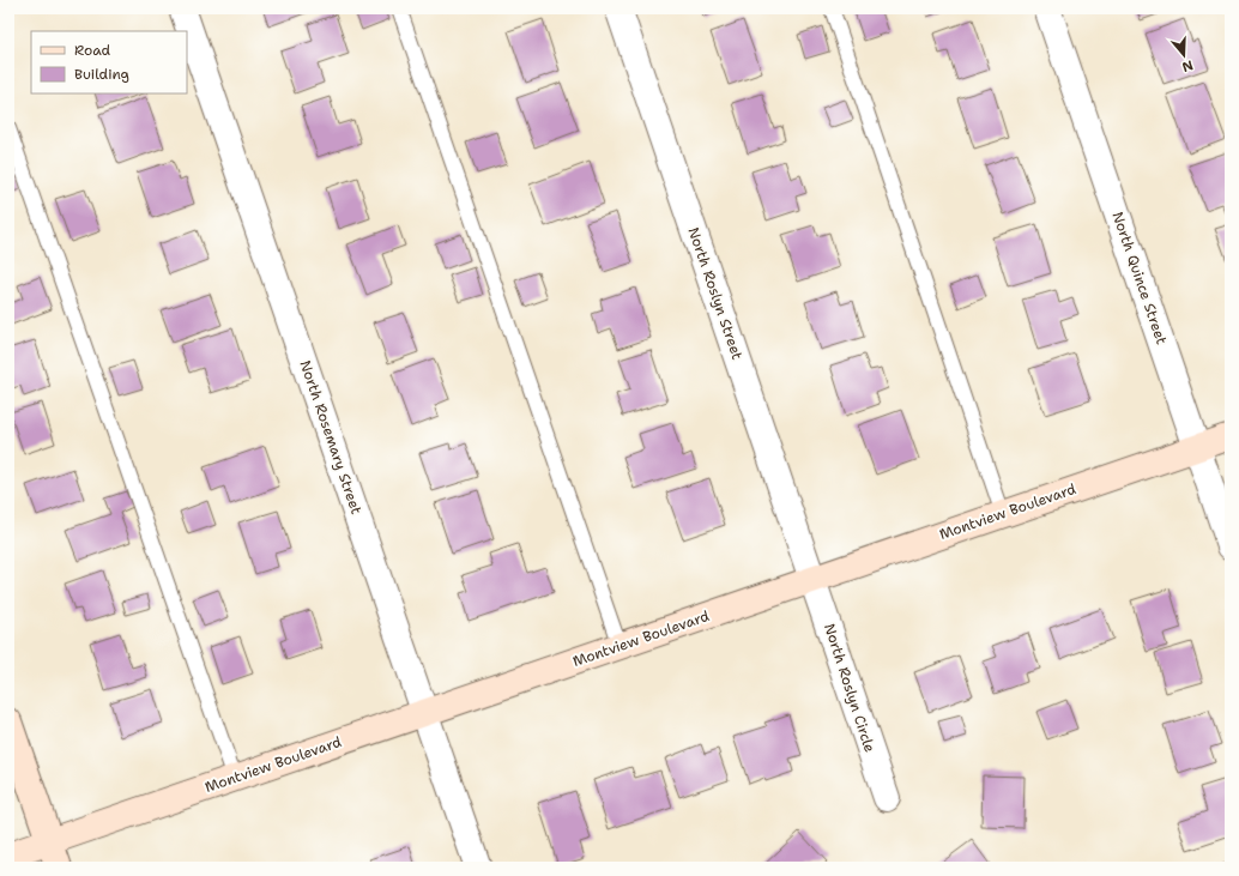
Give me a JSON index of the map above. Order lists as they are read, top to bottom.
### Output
{
  "streets": {
    "main road": ["Montview Boulevard"],
    "street": [
      "North Quince Street",
      "North Roslyn Street",
      "North Rosemary Street",
      "North Roslyn Circle"
    ]
  },
  "crossings": [
    ["North Quince Street", "Montview Boulevard"],
    ["North Roslyn Street", "Montview Boulevard"],
    ["North Roslyn Street", "North Roslyn Circle"],
    ["North Rosemary Street", "Montview Boulevard"],
    ["Montview Boulevard", "North Roslyn Circle"]
  ],
  "legend": ["Road", "Building"],
  "north": "bottom"
}
